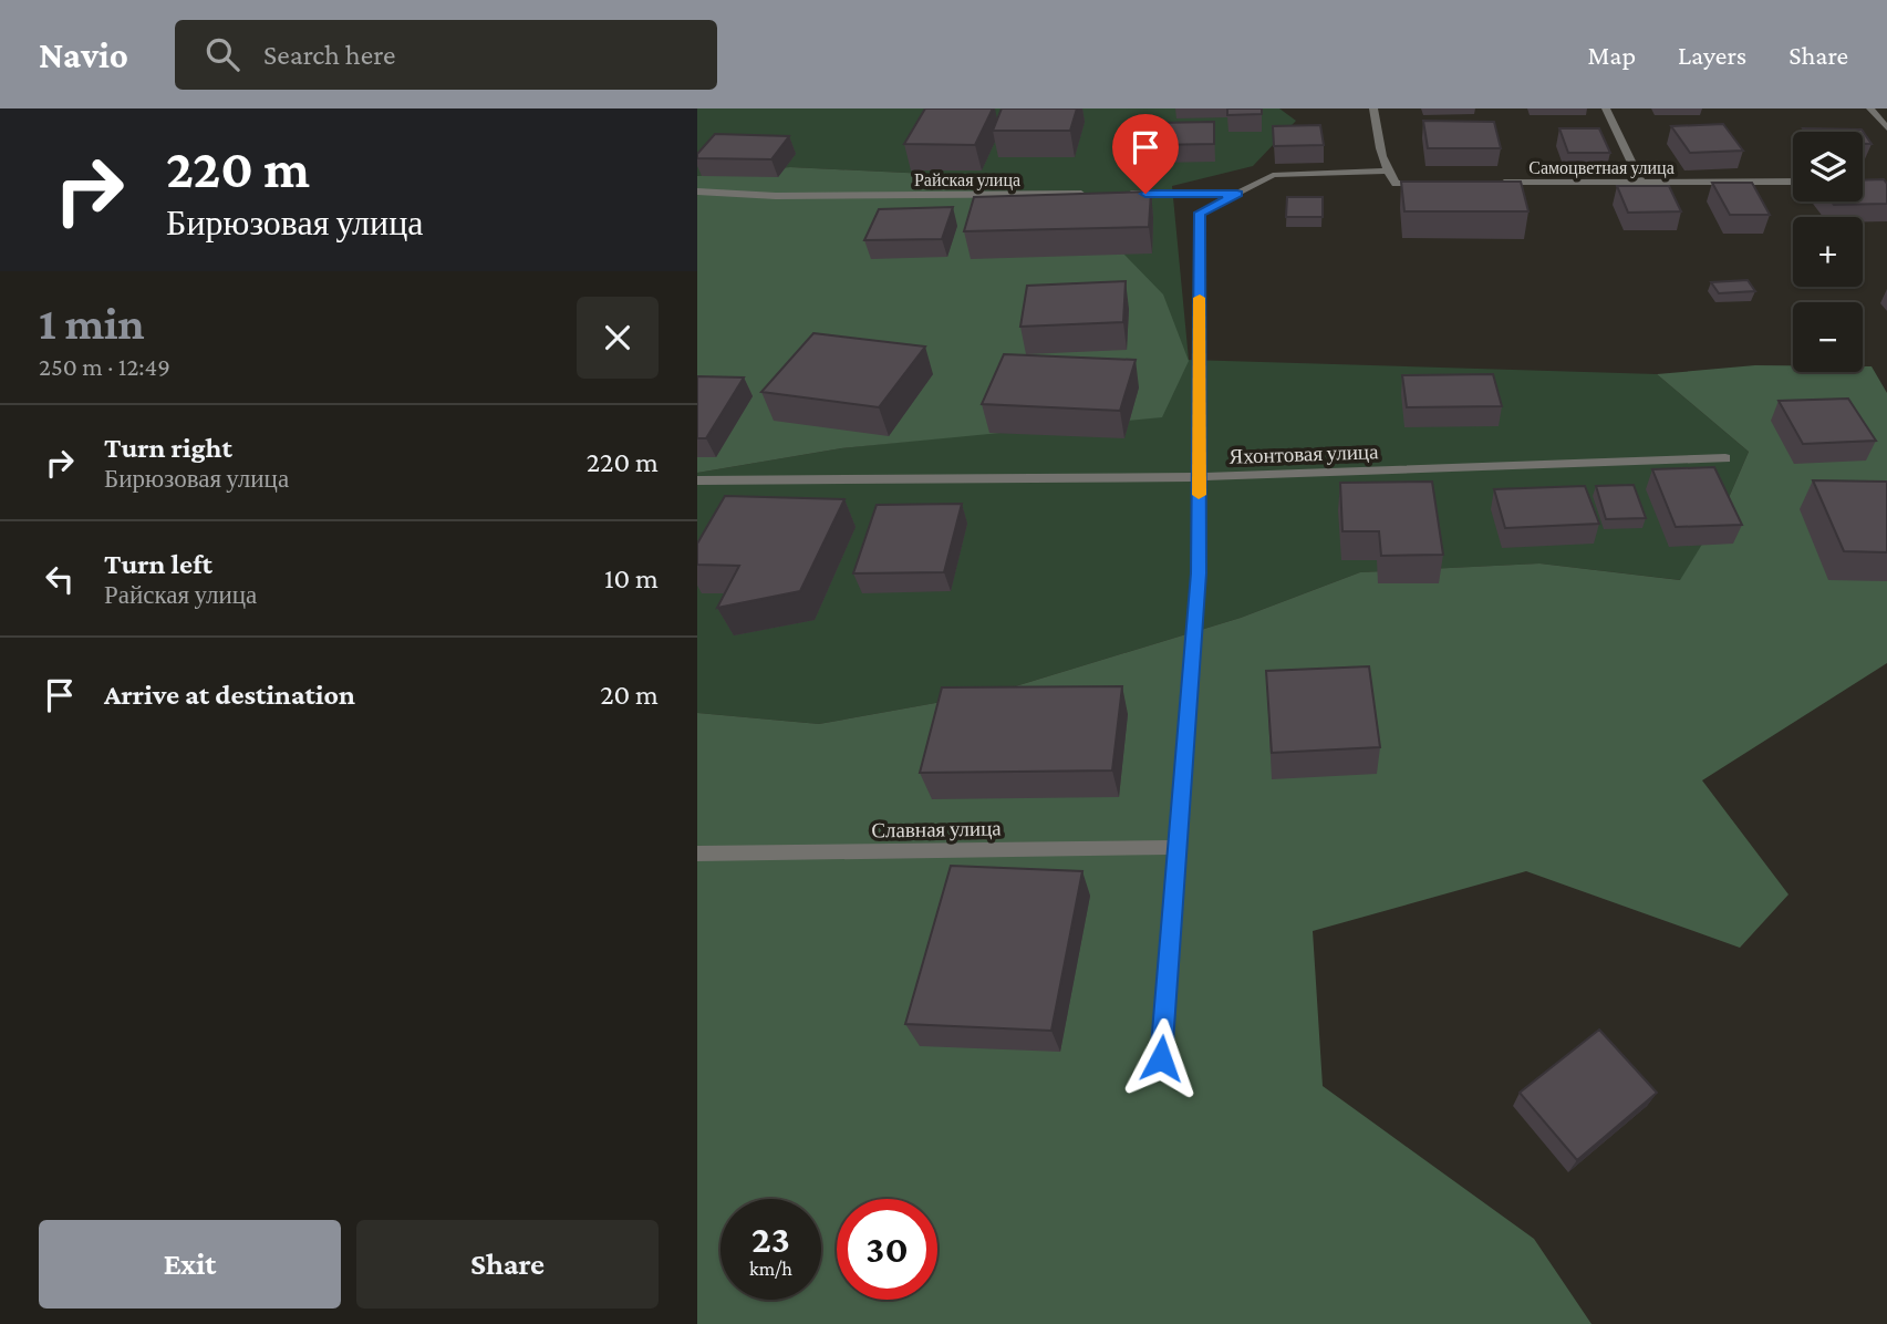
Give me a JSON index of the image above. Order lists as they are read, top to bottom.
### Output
{
  "streets": {
    "street": [
      "Самоцветная улица",
      "Райская улица",
      "Яхонтовая улица",
      "Славная улица"
    ]
  },
  "page": {
    "header": "Navio",
    "search": "Search here",
    "nav": ["Map", "Layers", "Share"],
    "turn": ["220 m", "Бирюзовая улица"],
    "map_buttons": ["+", "−"],
    "heading": ["1 min", "250 m · 12:49"],
    "list": [
      {
        "name": "Turn right",
        "note": "Бирюзовая улица",
        "value": "220 m"
      },
      {
        "name": "Turn left",
        "note": "Райская улица",
        "value": "10 m"
      },
      {
        "name": "Arrive at destination",
        "value": "20 m"
      }
    ],
    "speed": "23 km/h",
    "limit": "30",
    "buttons": ["Exit", "Share"]
  }
}
